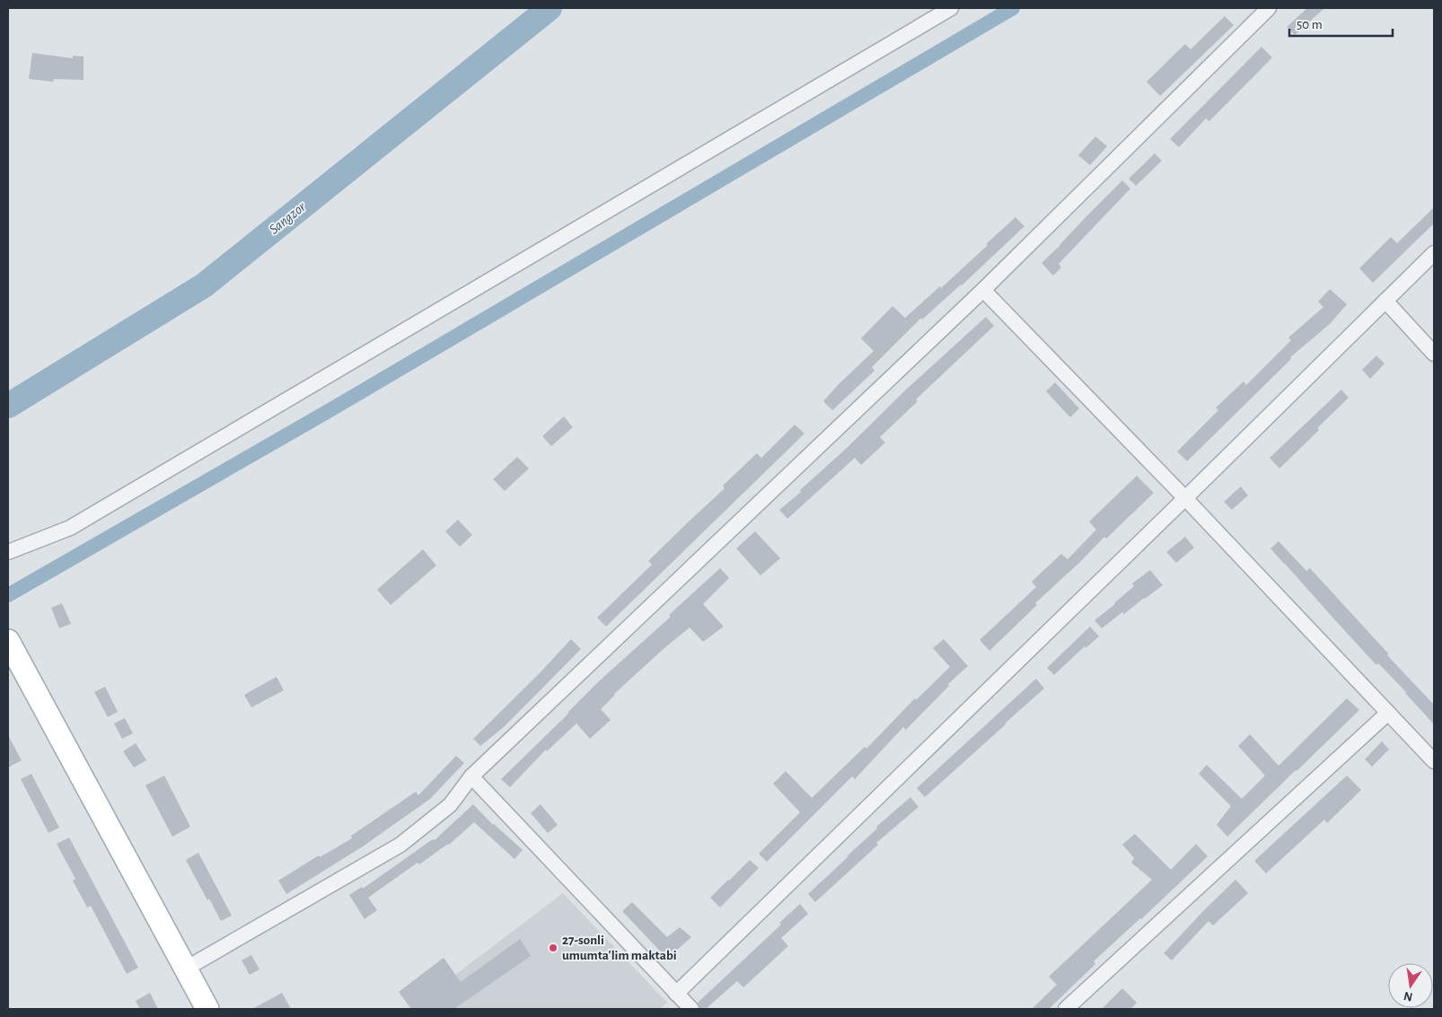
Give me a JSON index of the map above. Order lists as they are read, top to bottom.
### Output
{
  "water": ["Sangzor"],
  "places": ["27-sonli umumta'lim maktabi"],
  "scale_bar": "50 m",
  "north": "bottom"
}
